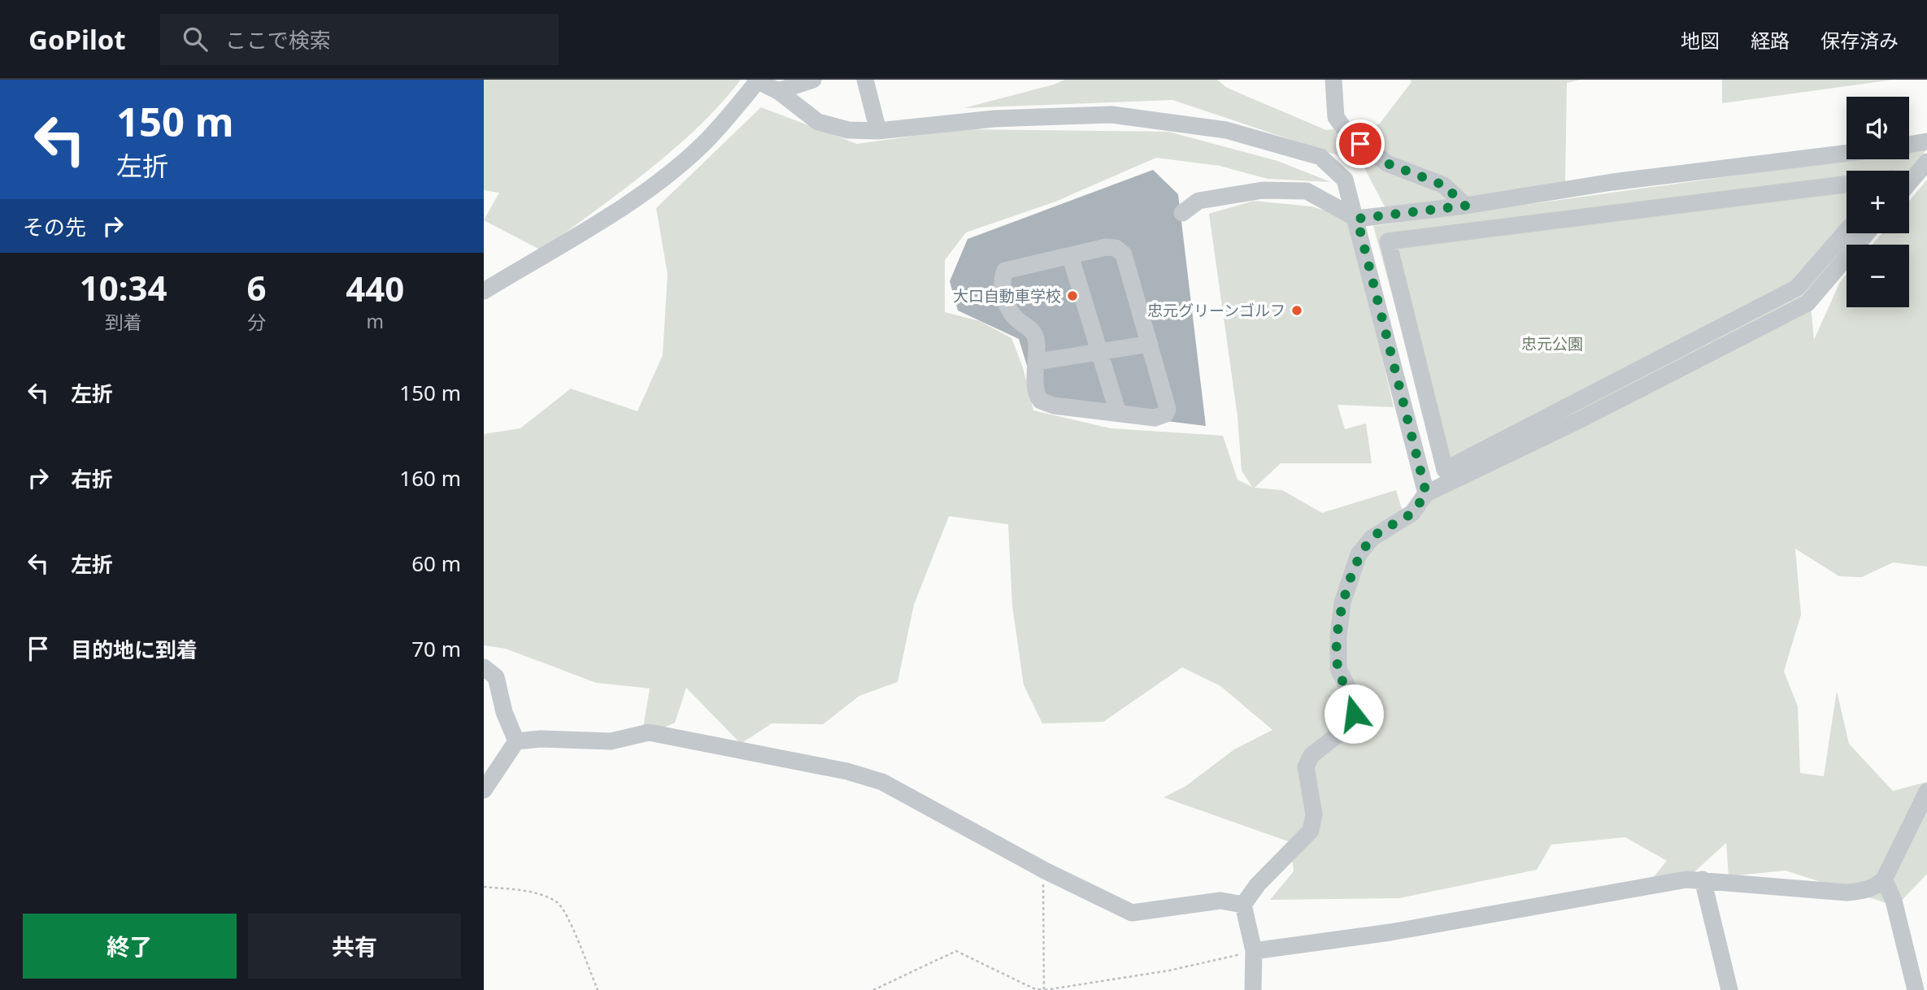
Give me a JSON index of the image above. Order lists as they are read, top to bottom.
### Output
{
  "parks": ["忠元公園"],
  "places": ["大口自動車学校", "忠元グリーンゴルフ"],
  "page": {
    "header": "GoPilot",
    "search": "ここで検索",
    "nav": ["地図", "経路", "保存済み"],
    "turn": ["150 m", "左折"],
    "map_buttons": ["+", "−"],
    "then": "その先",
    "eta": [
      "10:34",
      "到着",
      "6",
      "分",
      "440",
      "m"
    ],
    "list": [
      {
        "name": "左折",
        "value": "150 m"
      },
      {
        "name": "右折",
        "value": "160 m"
      },
      {
        "name": "左折",
        "value": "60 m"
      },
      {
        "name": "目的地に到着",
        "value": "70 m"
      }
    ],
    "buttons": ["終了", "共有"]
  }
}
